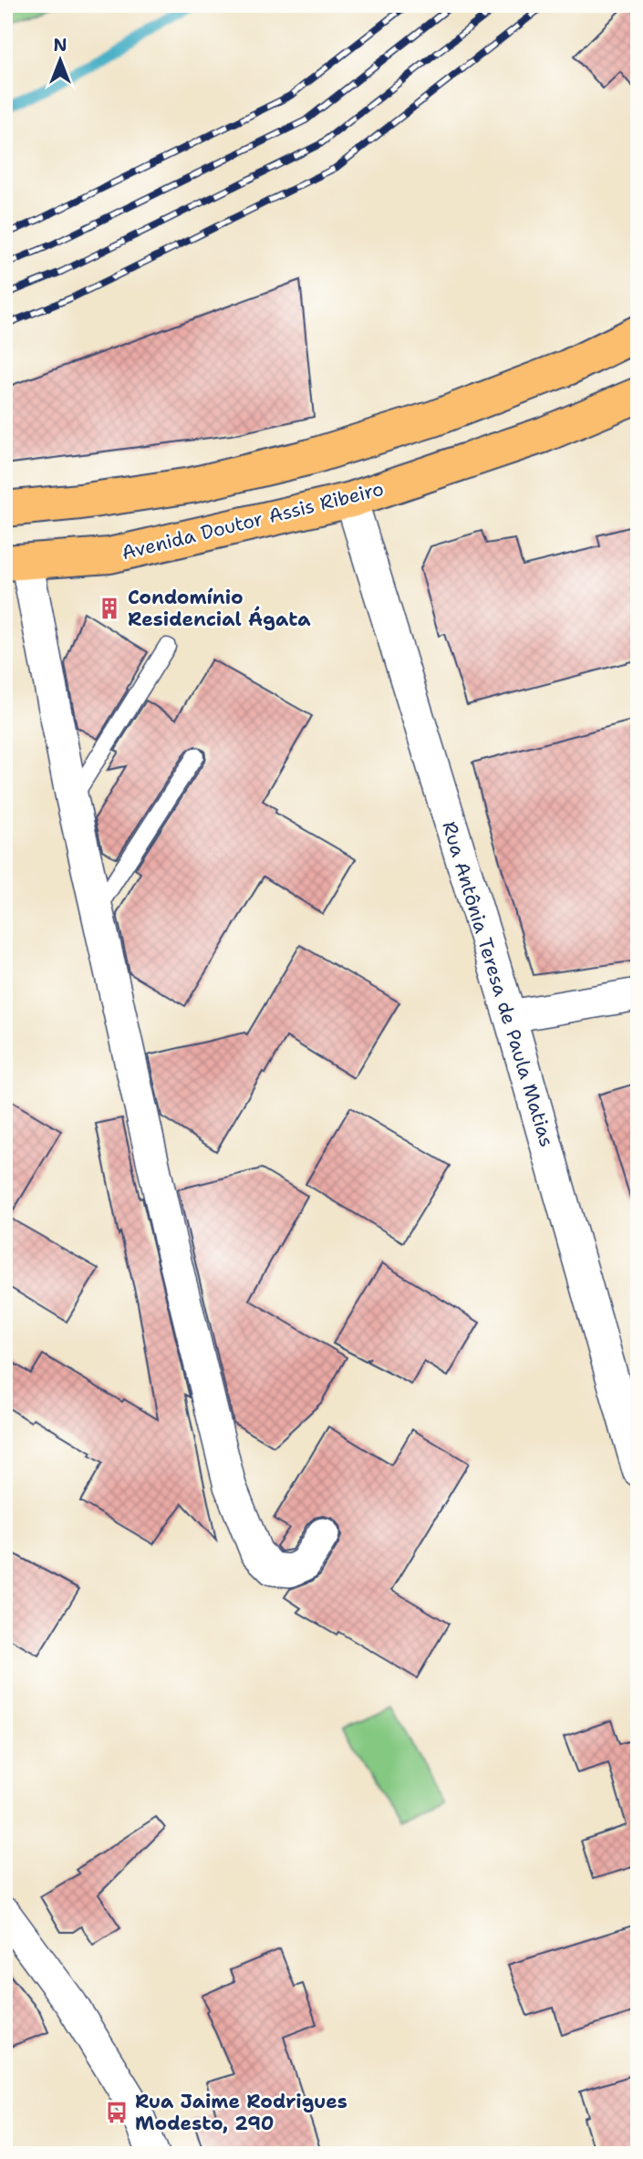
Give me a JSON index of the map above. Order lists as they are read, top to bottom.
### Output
{
  "streets": {
    "main road": ["Avenida Doutor Assis Ribeiro"],
    "street": ["Rua Antônia Teresa de Paula Matias"]
  },
  "crossings": [
    ["Avenida Doutor Assis Ribeiro", "Rua Antônia Teresa de Paula Matias"]
  ],
  "places": {
    "building": ["Condomínio Residencial Ágata"],
    "bus stop": ["Rua Jaime Rodrigues Modesto, 290"]
  },
  "north": "top"
}
